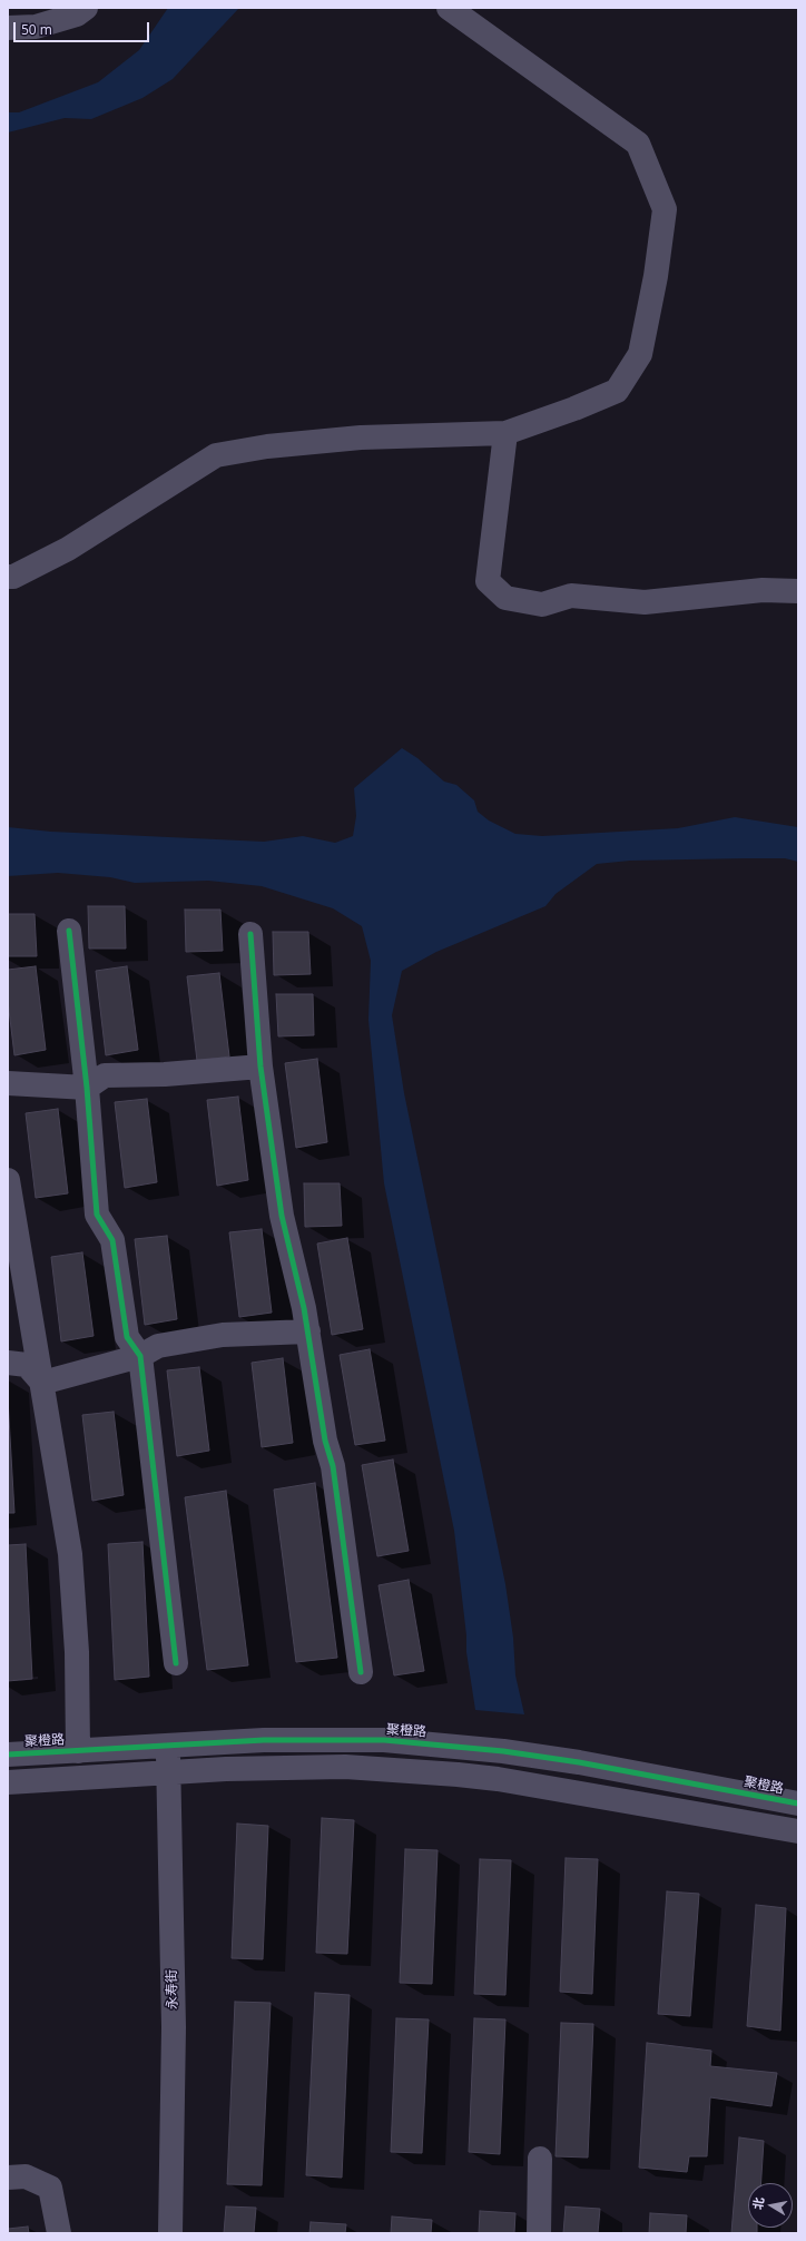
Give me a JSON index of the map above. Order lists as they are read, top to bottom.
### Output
{
  "streets": {
    "street": ["聚橙路", "永寿街"]
  },
  "crossings": [
    ["聚橙路", "永寿街"]
  ],
  "scale_bar": "50 m",
  "north": "left"
}
